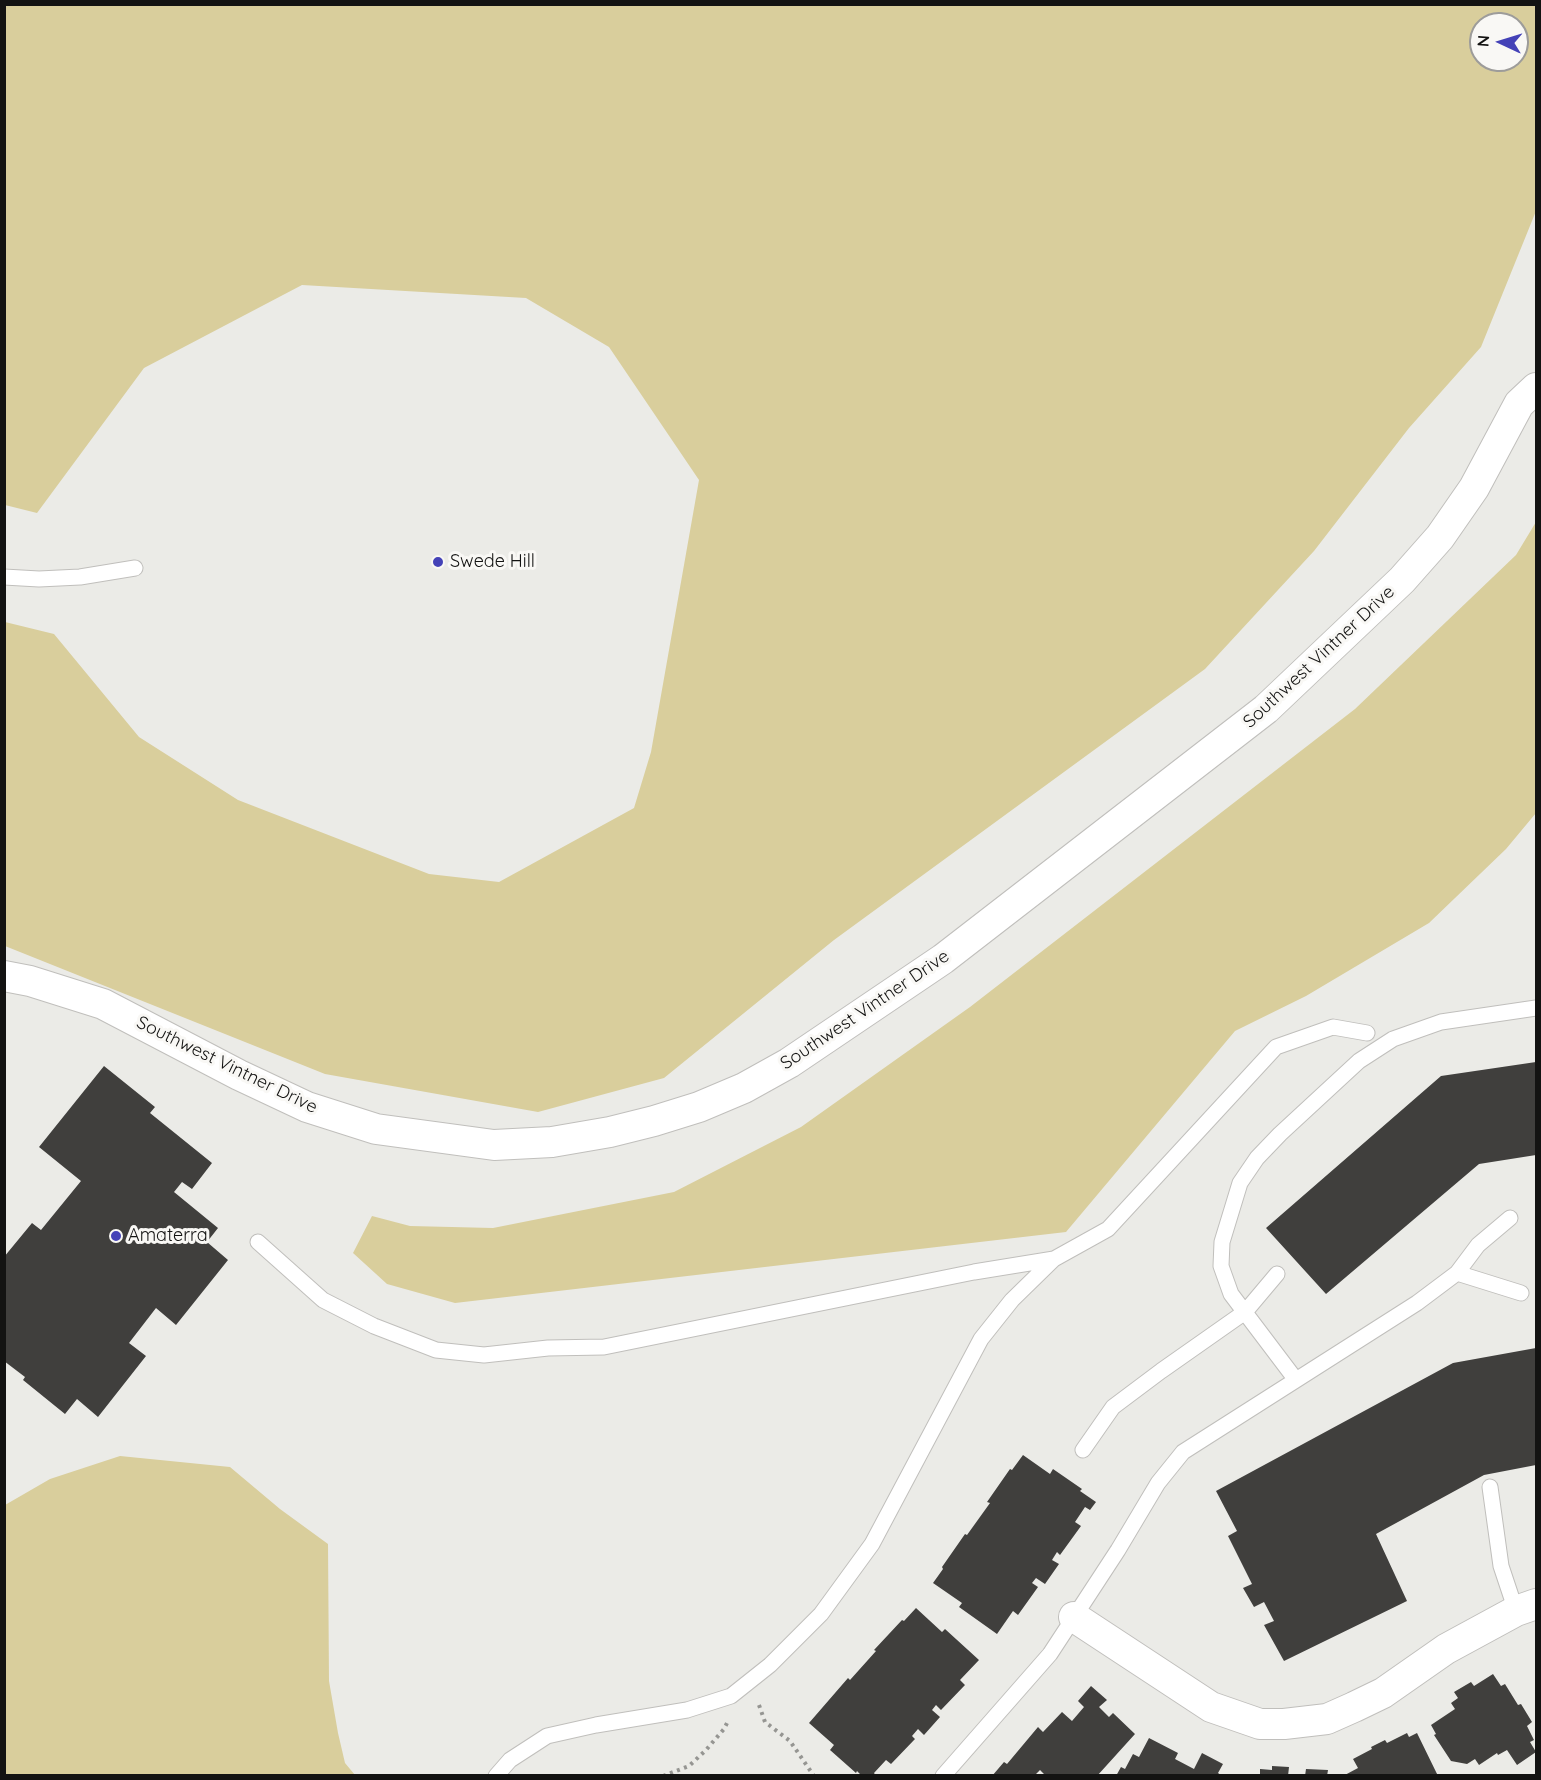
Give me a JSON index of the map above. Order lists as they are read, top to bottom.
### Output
{
  "streets": {
    "street": ["Southwest Vintner Drive"]
  },
  "places": ["Swede Hill", "Amaterra"],
  "north": "left"
}
